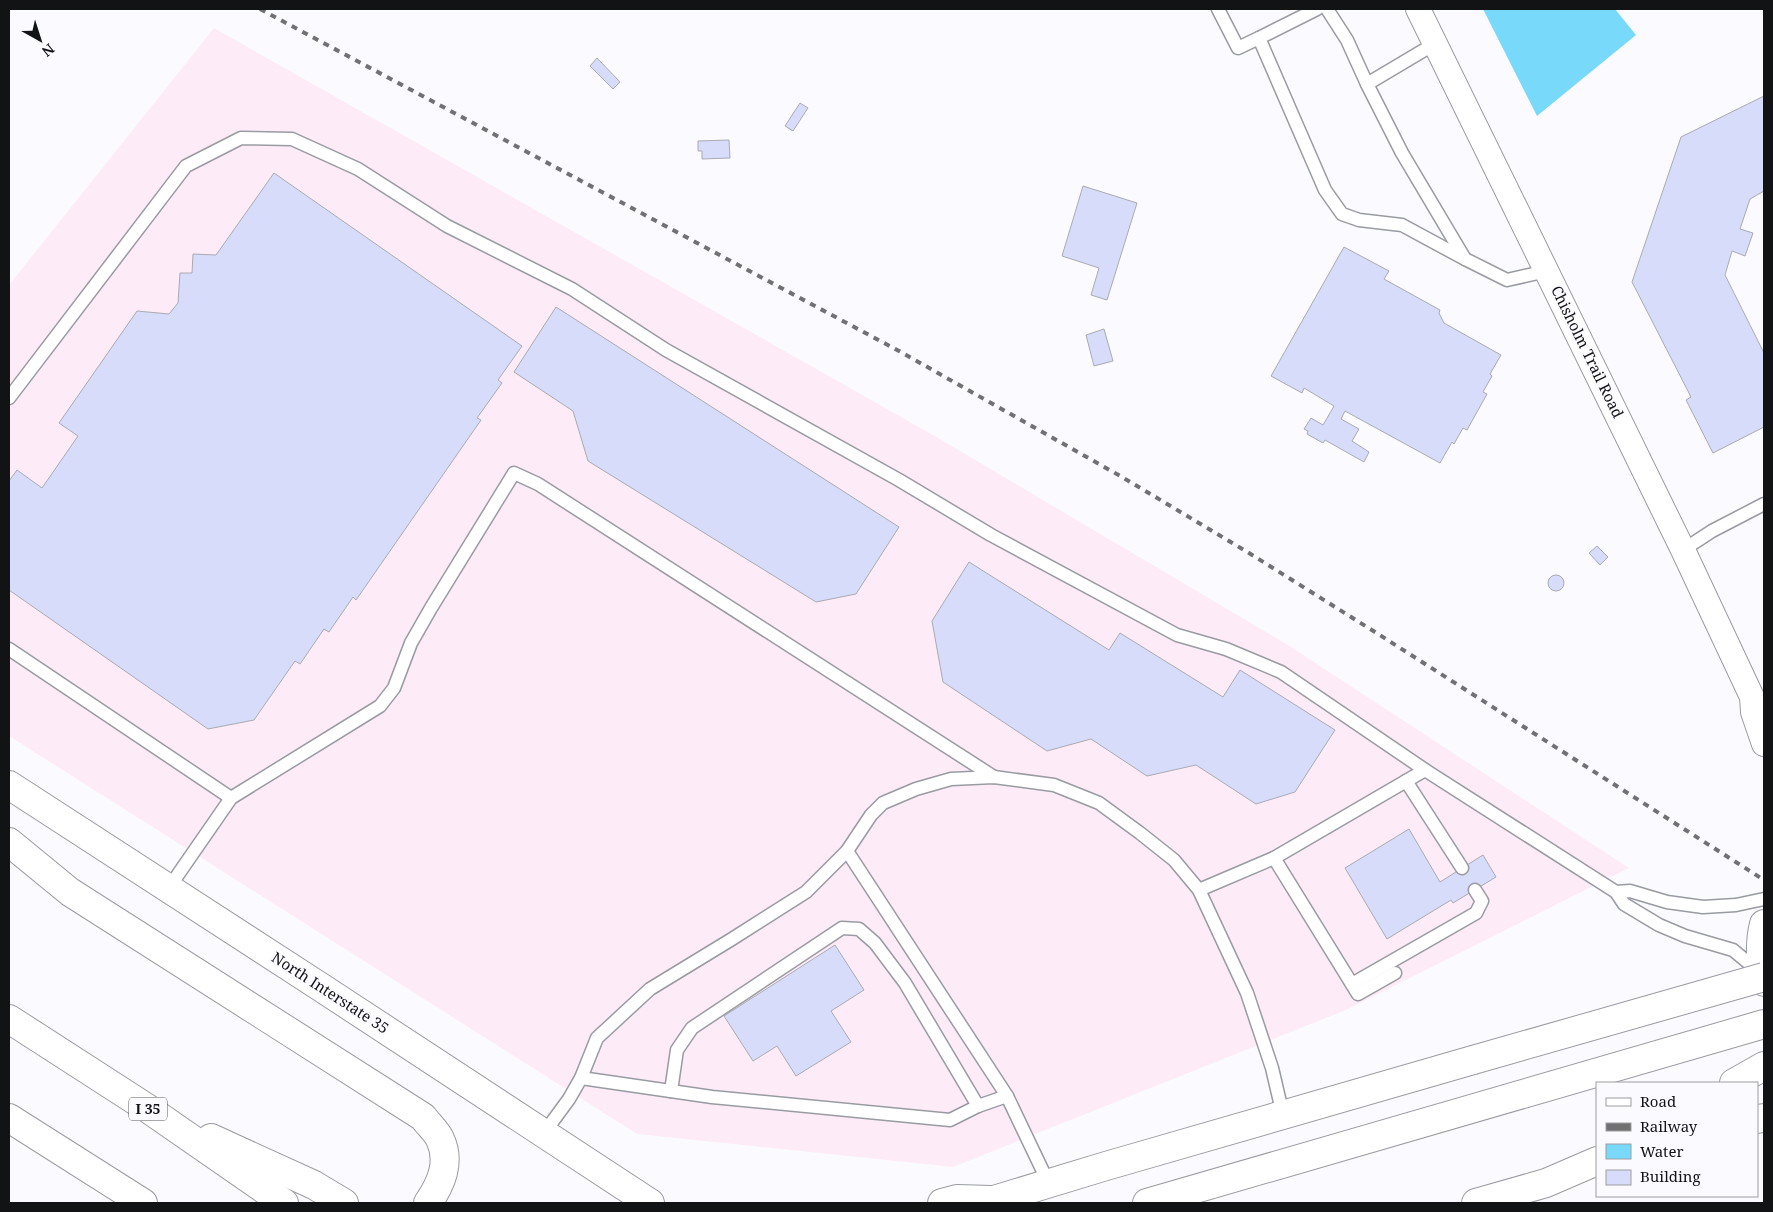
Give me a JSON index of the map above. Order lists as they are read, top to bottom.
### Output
{
  "streets": {
    "main road": ["North Interstate 35", "I 35"],
    "street": ["Chisholm Trail Road"]
  },
  "legend": [
    "Road",
    "Railway",
    "Water",
    "Building"
  ],
  "north": "bottom right"
}
